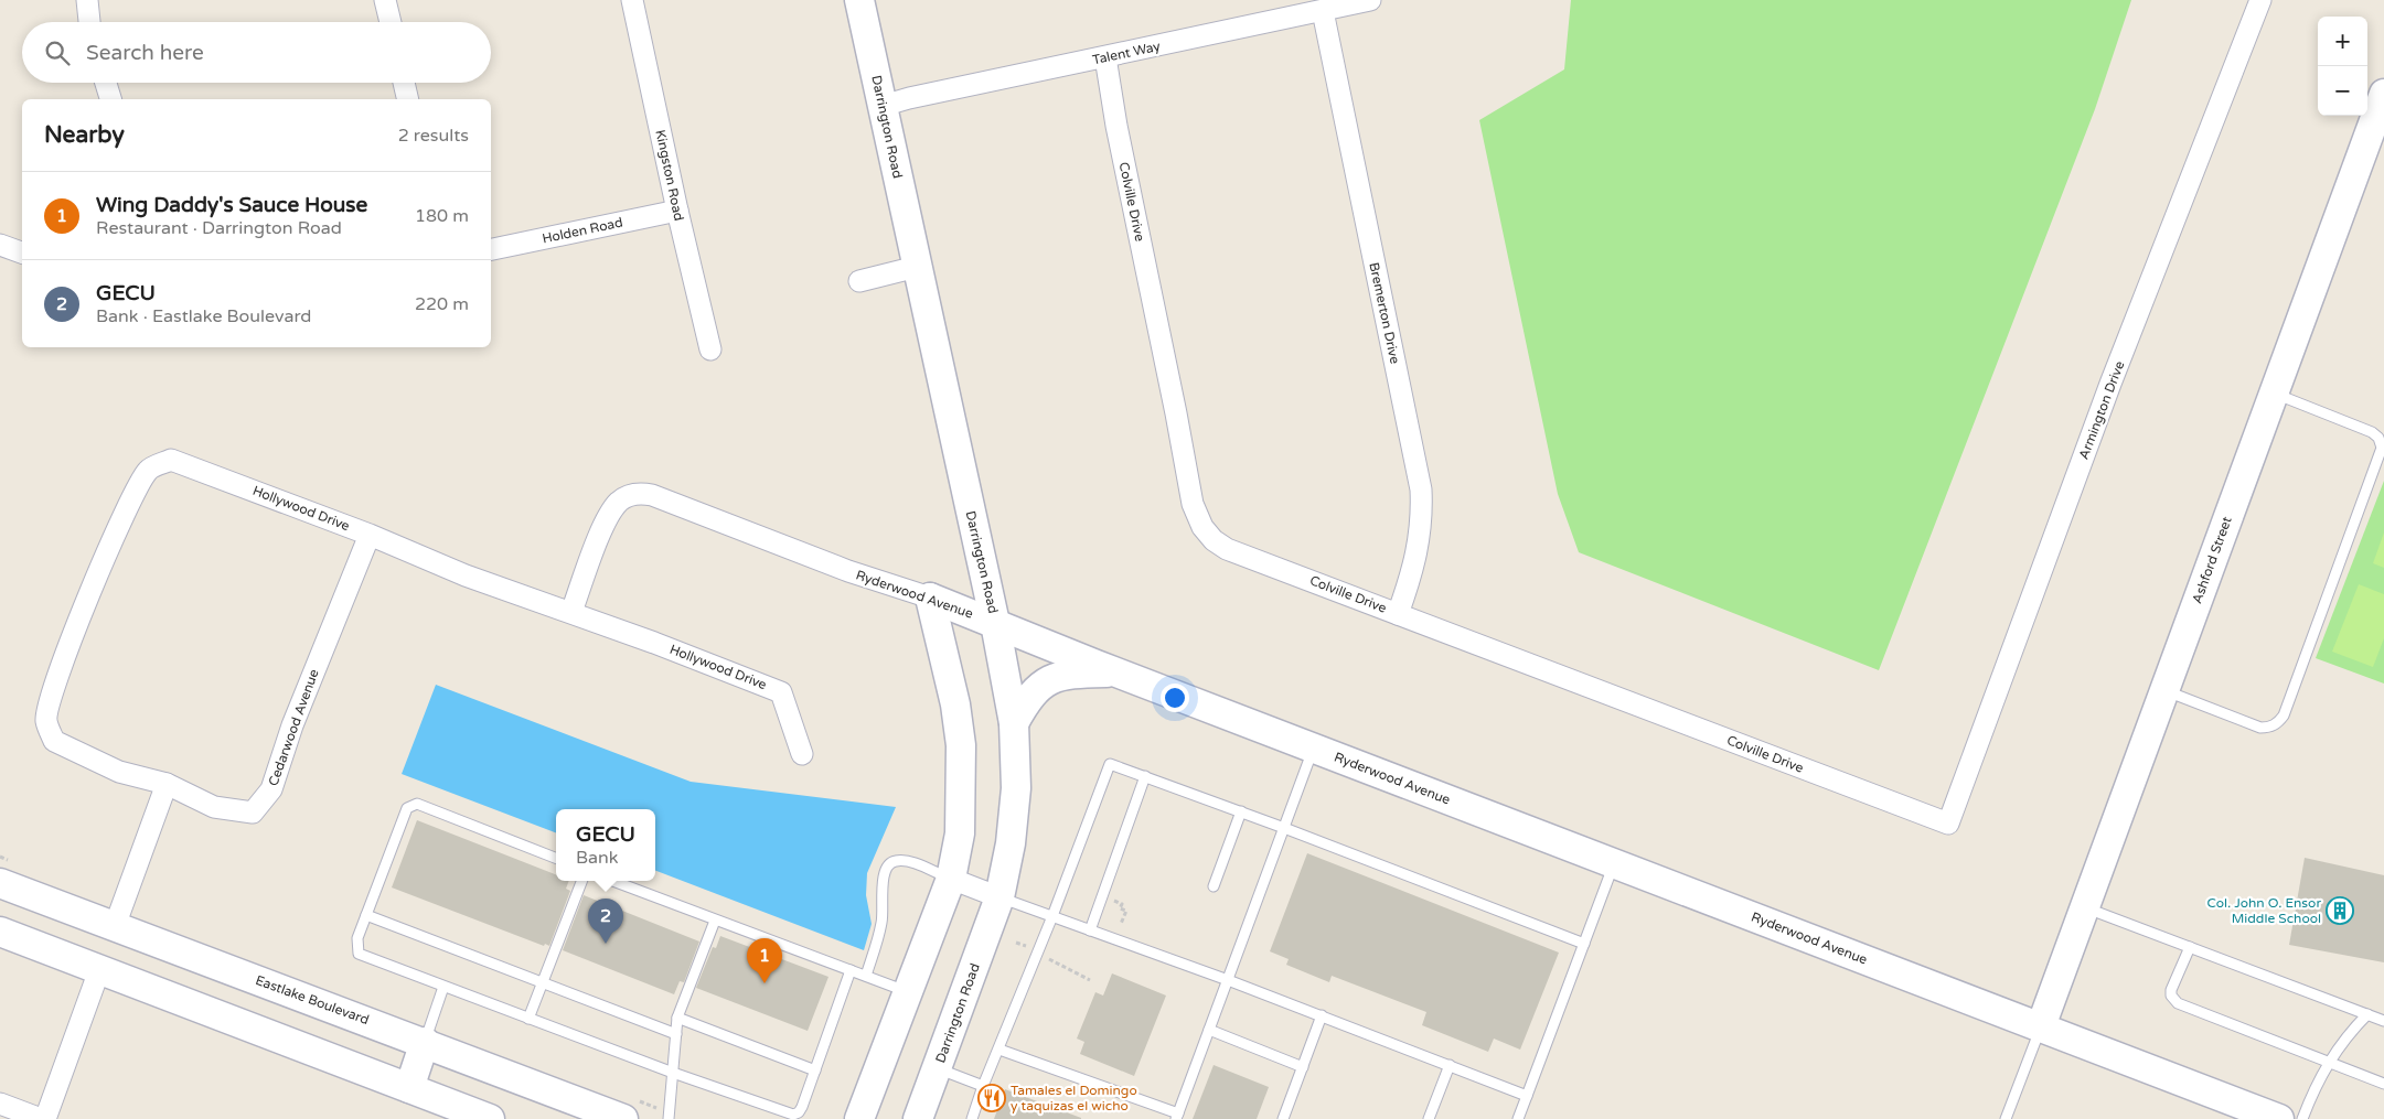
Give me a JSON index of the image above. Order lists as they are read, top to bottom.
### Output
{
  "streets": {
    "main road": [
      "Darrington Road",
      "Ashford Street",
      "Ryderwood Avenue",
      "Eastlake Boulevard"
    ],
    "street": [
      "Talent Way",
      "Kingston Road",
      "Colville Drive",
      "Holden Road",
      "Bremerton Drive",
      "Armington Drive",
      "Hollywood Drive",
      "Cedarwood Avenue"
    ]
  },
  "crossings": [
    ["Talent Way", "Darrington Road"],
    ["Talent Way", "Colville Drive"],
    ["Talent Way", "Bremerton Drive"],
    ["Darrington Road", "Ryderwood Avenue"],
    ["Kingston Road", "Holden Road"],
    ["Colville Drive", "Bremerton Drive"],
    ["Colville Drive", "Armington Drive"],
    ["Hollywood Drive", "Ryderwood Avenue"],
    ["Hollywood Drive", "Cedarwood Avenue"],
    ["Ashford Street", "Ryderwood Avenue"]
  ],
  "places": {
    "building": ["Col. John O. Ensor Middle School"],
    "restaurant": ["Tamales el Domingo y taquizas el wicho"]
  },
  "page": {
    "map_buttons": ["+", "−"],
    "search": "Search here",
    "heading": ["Nearby", "2 results"],
    "list": [
      {
        "mark": "1",
        "name": "Wing Daddy's Sauce House",
        "note": "Restaurant · Darrington Road",
        "value": "180 m"
      },
      {
        "mark": "2",
        "name": "GECU",
        "note": "Bank · Eastlake Boulevard",
        "value": "220 m"
      }
    ],
    "popup": ["GECU", "Bank"],
    "pins": ["2", "1"]
  }
}
